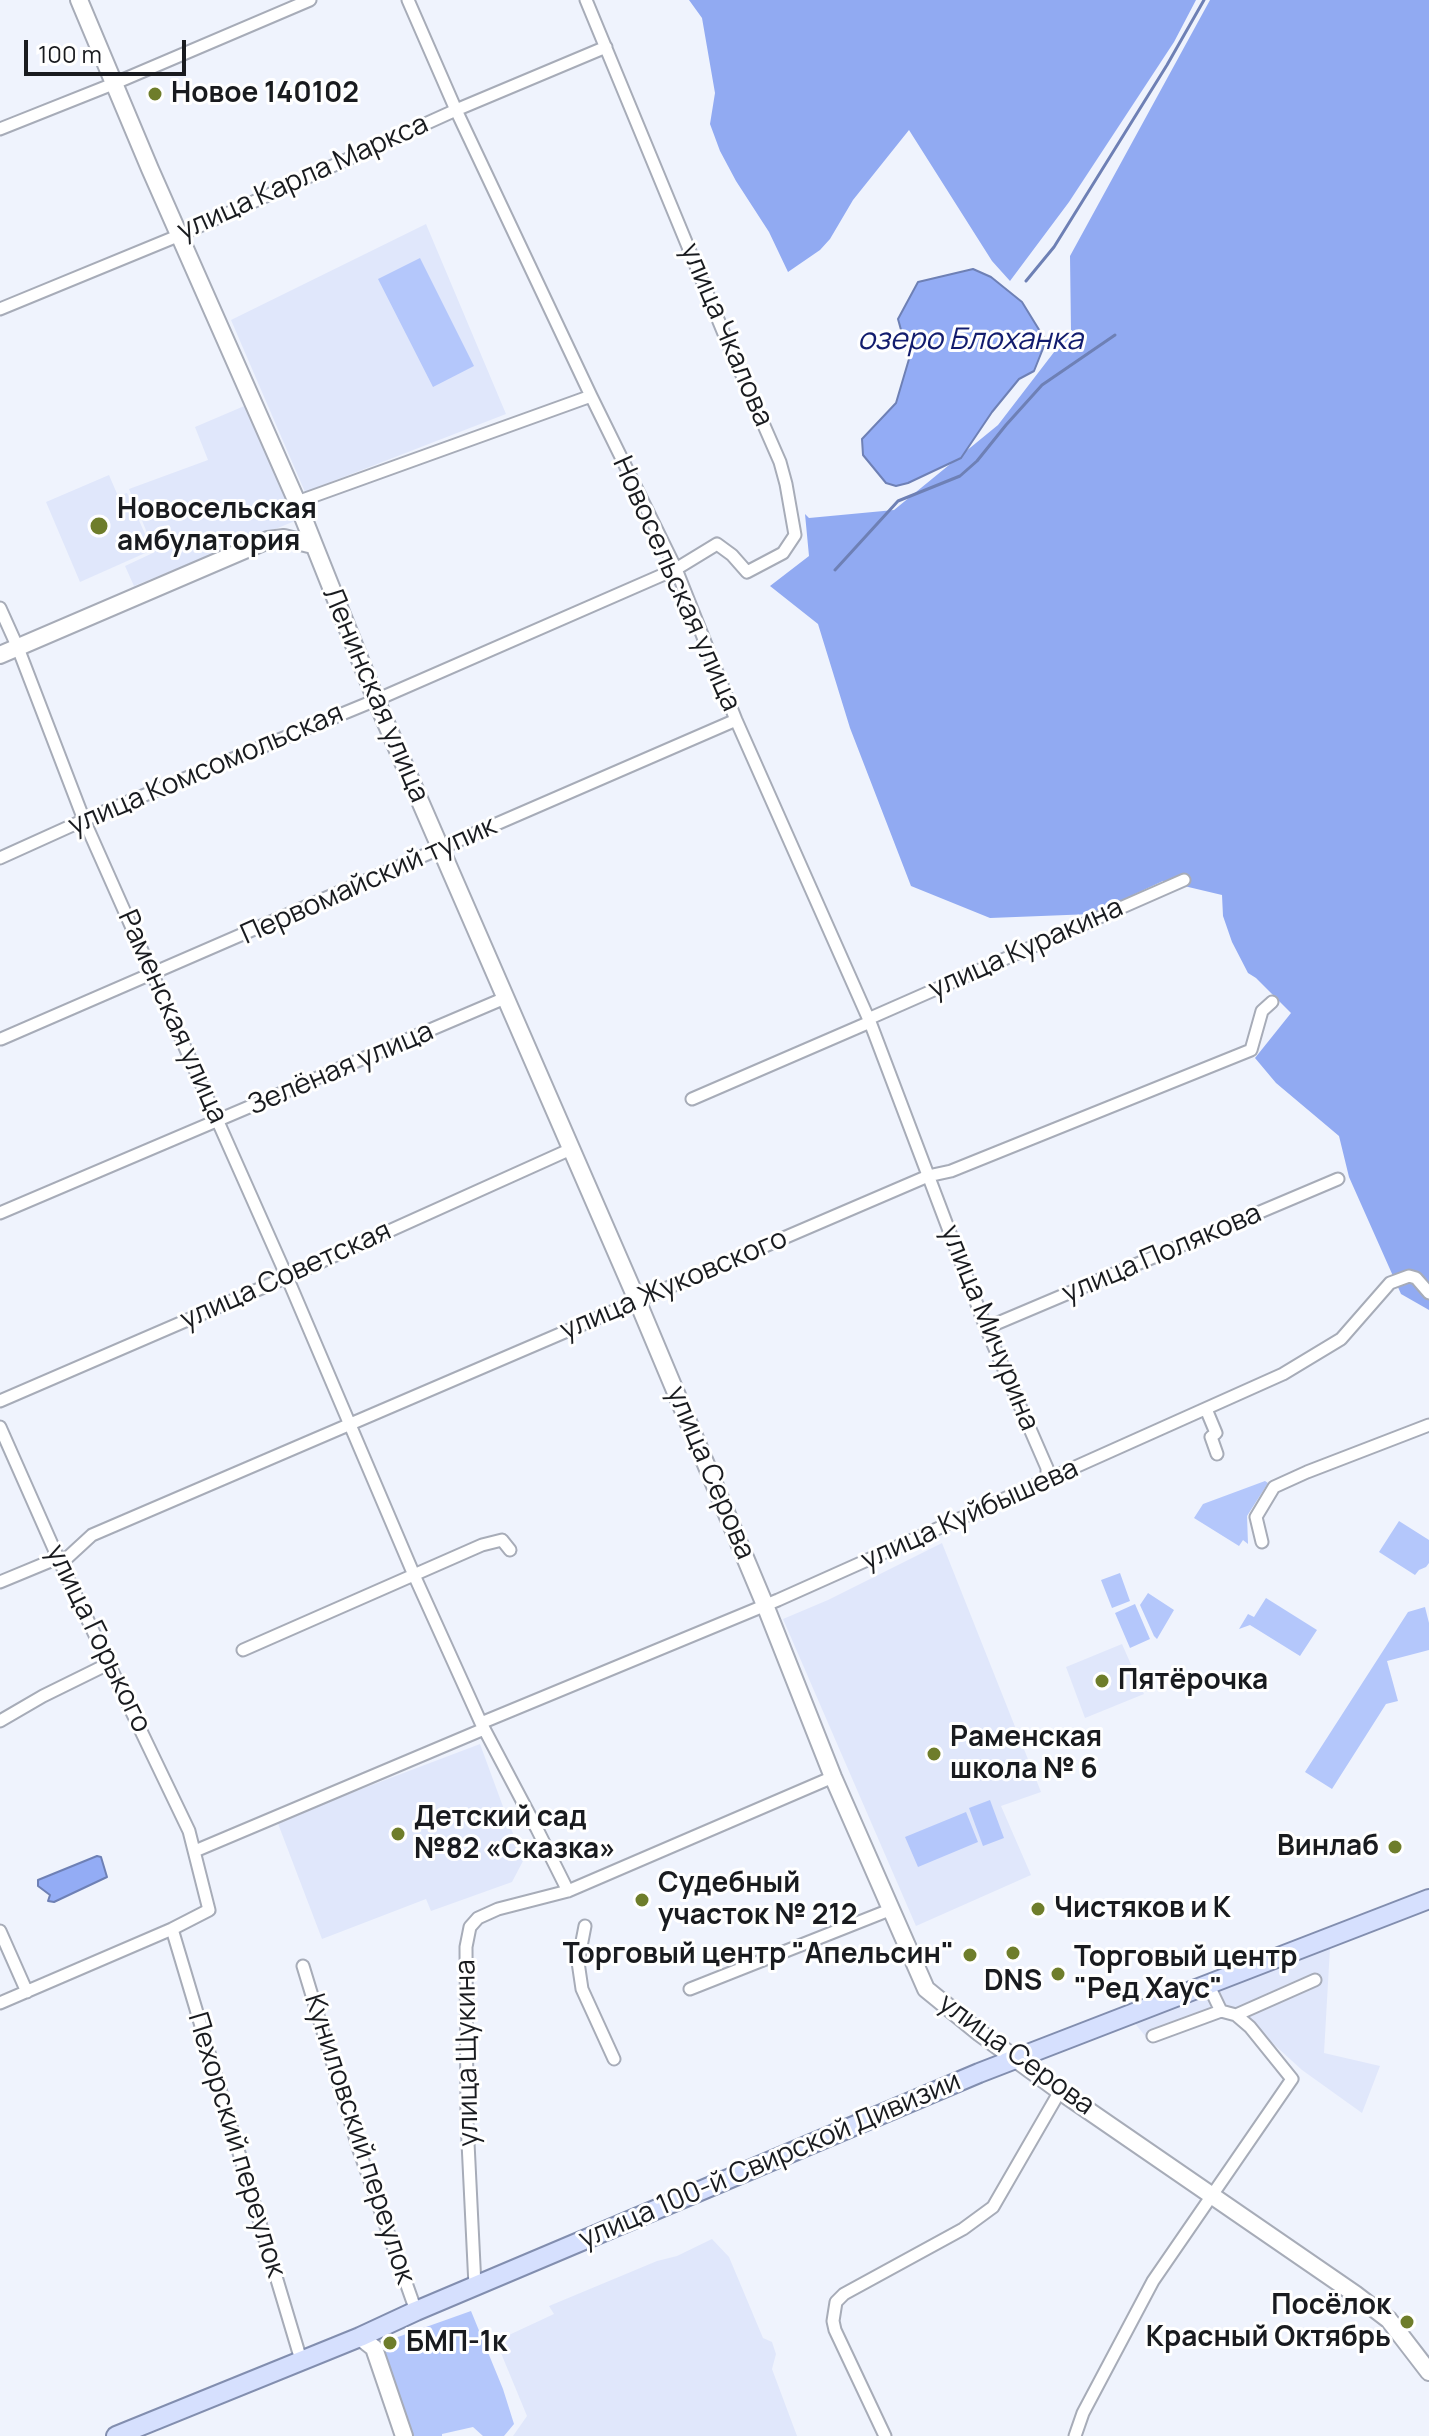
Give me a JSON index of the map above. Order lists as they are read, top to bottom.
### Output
{
  "streets": {
    "main road": ["улица 100-й Свирской Дивизии"],
    "street": [
      "улица Карла Маркса",
      "улица Чкалова",
      "Новосельская улица",
      "Ленинская улица",
      "улица Комсомольская",
      "Первомайский тупик",
      "улица Куракина",
      "Раменская улица",
      "Зелёная улица",
      "улица Полякова",
      "улица Советская",
      "улица Жуковского",
      "улица Мичурина",
      "улица Серова",
      "улица Куйбышева",
      "улица Горького",
      "улица Щукина",
      "Куниловский переулок",
      "Пехорский переулок"
    ]
  },
  "crossings": [
    ["улица Карла Маркса", "улица Чкалова"],
    ["улица Карла Маркса", "Новосельская улица"],
    ["улица Карла Маркса", "Ленинская улица"],
    ["улица Чкалова", "Новосельская улица"],
    ["улица Чкалова", "улица Комсомольская"],
    ["Новосельская улица", "улица Комсомольская"],
    ["Новосельская улица", "Первомайский тупик"],
    ["Новосельская улица", "улица Куракина"],
    ["Новосельская улица", "улица Жуковского"],
    ["Новосельская улица", "улица Мичурина"],
    ["Ленинская улица", "улица Комсомольская"],
    ["Ленинская улица", "Первомайский тупик"],
    ["Ленинская улица", "Зелёная улица"],
    ["Ленинская улица", "улица Советская"],
    ["Ленинская улица", "улица Жуковского"],
    ["Ленинская улица", "улица Серова"],
    ["улица Комсомольская", "Раменская улица"],
    ["Первомайский тупик", "Раменская улица"],
    ["Раменская улица", "Зелёная улица"],
    ["Раменская улица", "улица Советская"],
    ["Раменская улица", "улица Жуковского"],
    ["Раменская улица", "улица Куйбышева"],
    ["Раменская улица", "улица Щукина"],
    ["улица Полякова", "улица Мичурина"],
    ["улица Жуковского", "улица Мичурина"],
    ["улица Жуковского", "улица Серова"],
    ["улица Жуковского", "улица Горького"],
    ["улица Мичурина", "улица Куйбышева"],
    ["улица Серова", "улица Куйбышева"],
    ["улица Серова", "улица Щукина"],
    ["улица Серова", "улица 100-й Свирской Дивизии"],
    ["улица Горького", "Пехорский переулок"],
    ["улица Щукина", "улица 100-й Свирской Дивизии"],
    ["Куниловский переулок", "улица 100-й Свирской Дивизии"],
    ["Пехорский переулок", "улица 100-й Свирской Дивизии"]
  ],
  "water": ["озеро Блоханка"],
  "places": [
    "Новое 140102",
    "Новосельская амбулатория",
    "Пятёрочка",
    "Раменская школа № 6",
    "Детский сад №82 «Сказка»",
    "Винлаб",
    "Судебный участок № 212",
    "Чистяков и К",
    "DNS",
    "Торговый центр \"Апельсин\"",
    "Торговый центр \"Ред Хаус\"",
    "Посёлок Красный Октябрь",
    "БМП-1к"
  ],
  "scale_bar": "100 m"
}
